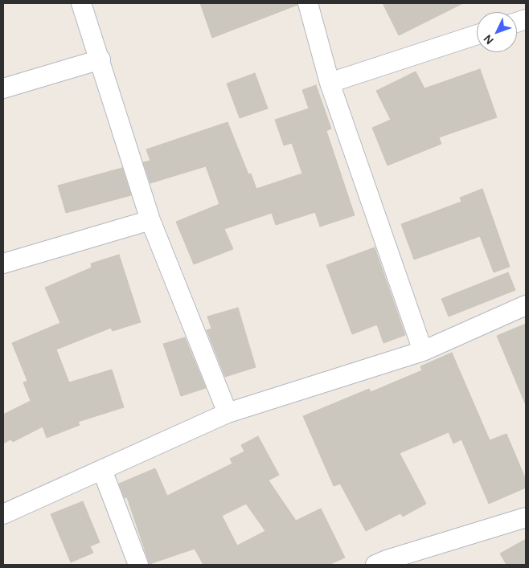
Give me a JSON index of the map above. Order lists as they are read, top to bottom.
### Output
{
  "north": "bottom left"
}
